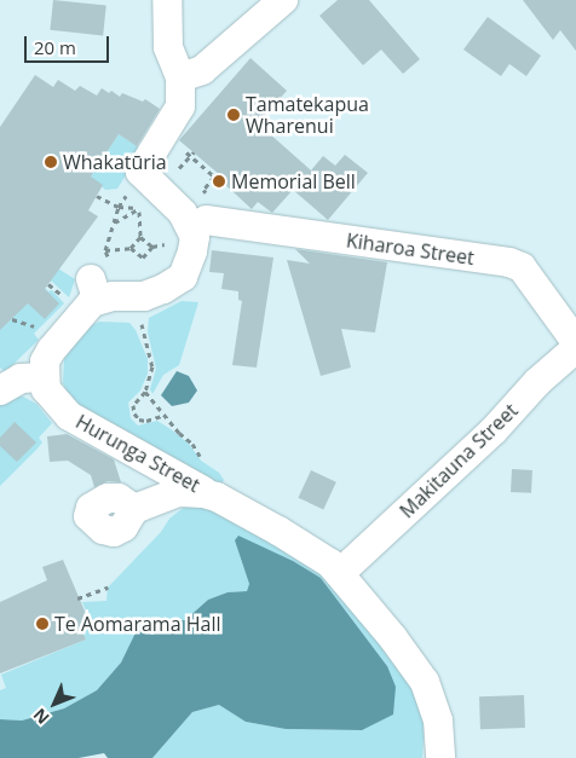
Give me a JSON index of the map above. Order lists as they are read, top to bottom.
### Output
{
  "streets": {
    "street": ["Kiharoa Street", "Hurunga Street", "Makitauna Street"]
  },
  "crossings": [
    ["Hurunga Street", "Makitauna Street"]
  ],
  "places": [
    "Tamatekapua Wharenui",
    "Whakatūria",
    "Memorial Bell",
    "Te Aomarama Hall"
  ],
  "scale_bar": "20 m",
  "north": "bottom left"
}
